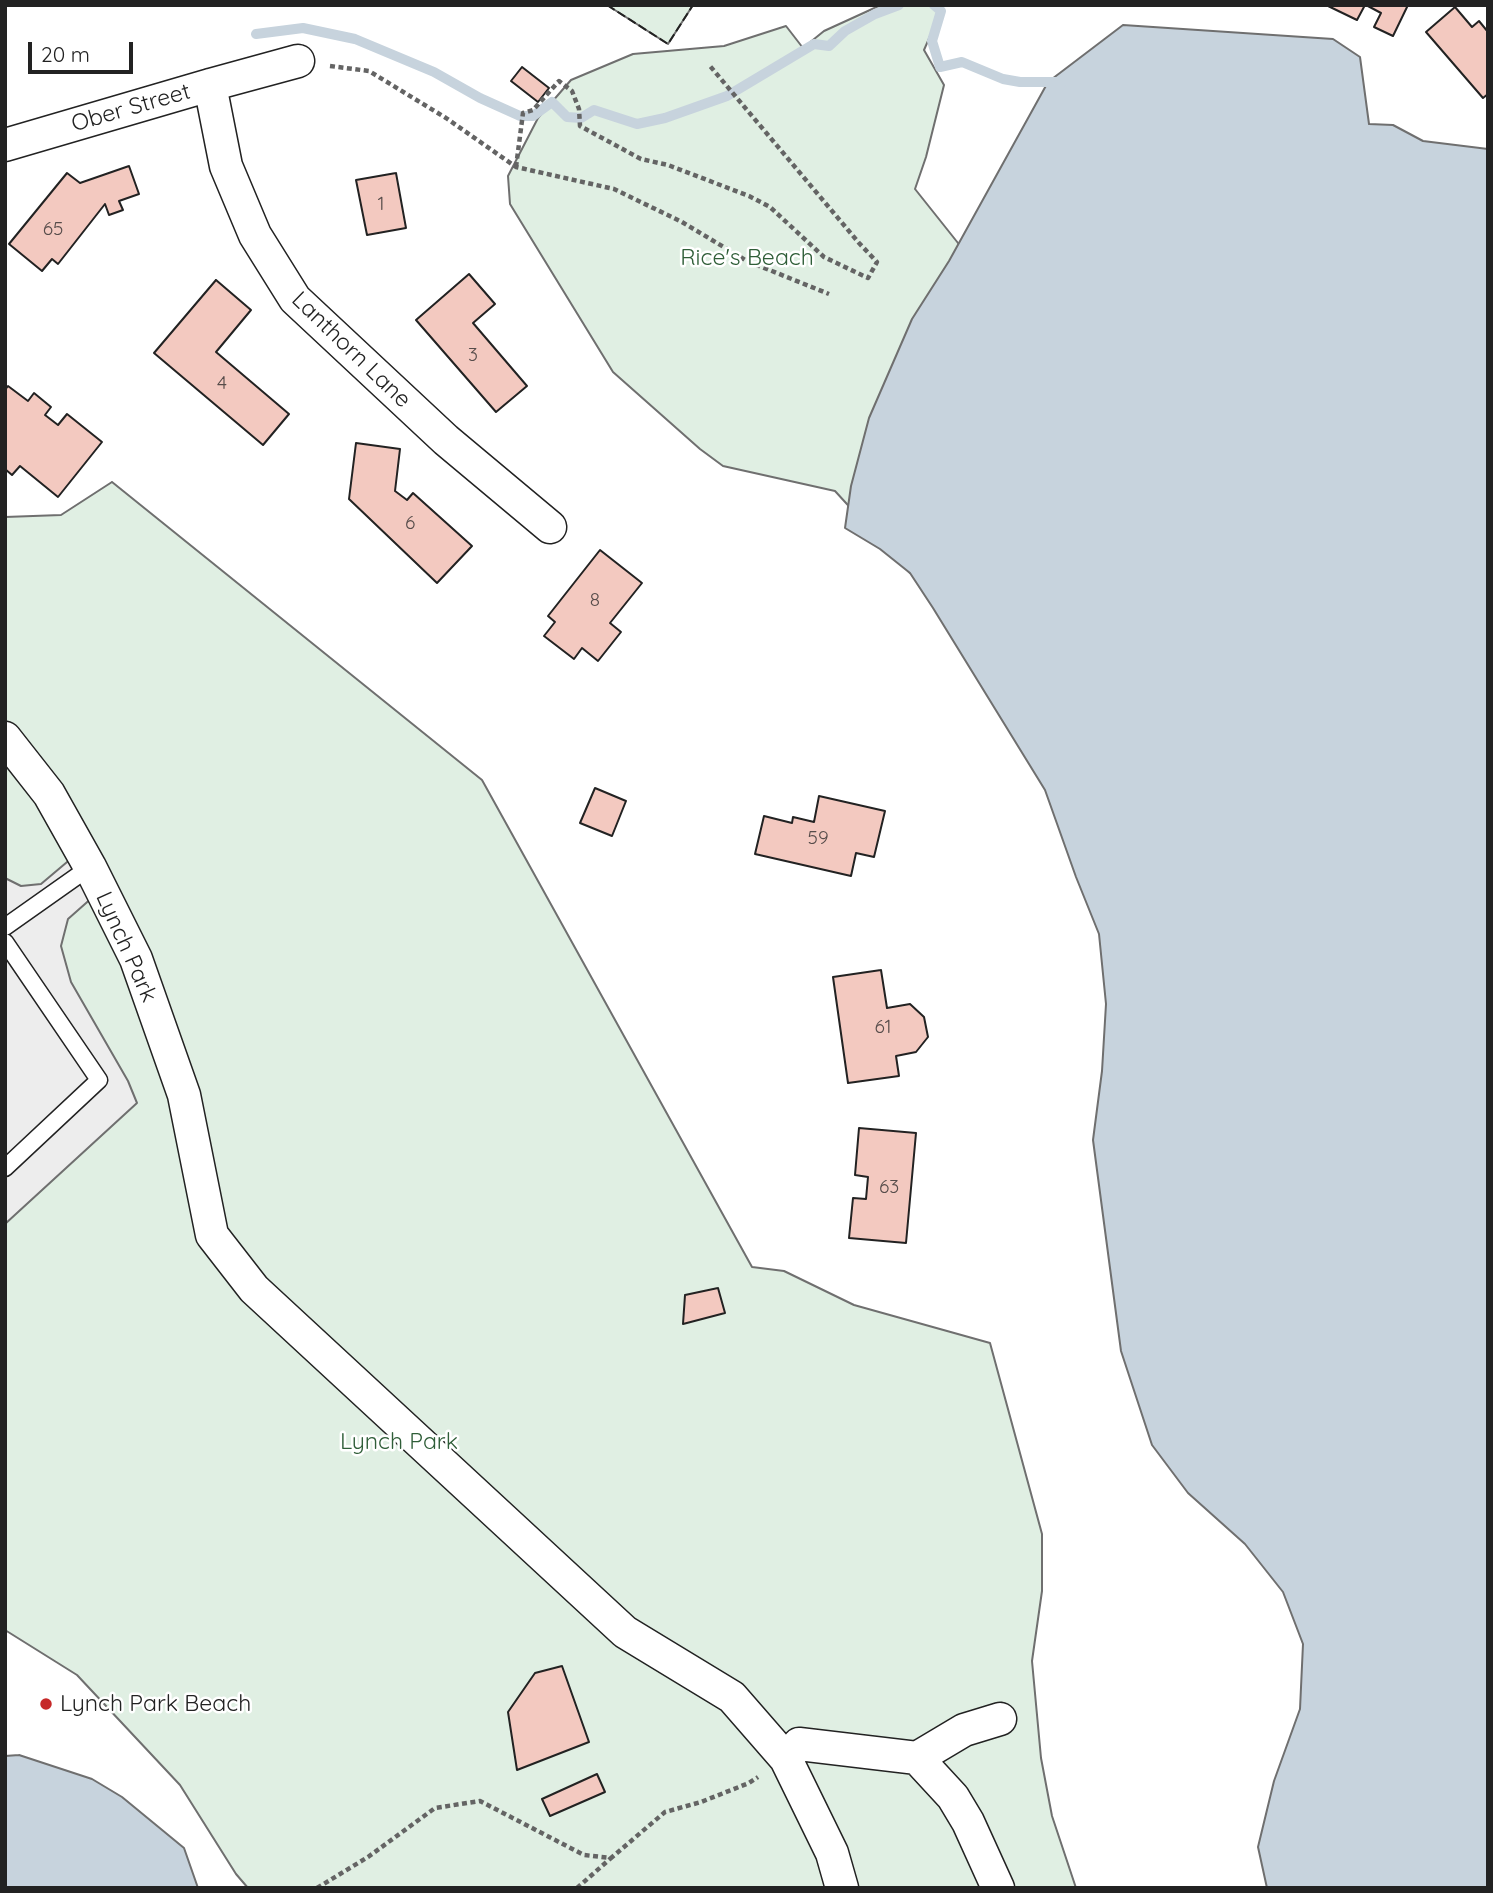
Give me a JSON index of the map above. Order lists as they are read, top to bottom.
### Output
{
  "streets": {
    "street": ["Ober Street", "Lanthorn Lane", "Lynch Park"]
  },
  "crossings": [
    ["Ober Street", "Lanthorn Lane"]
  ],
  "parks": ["Rice's Beach", "Lynch Park"],
  "places": ["Lynch Park Beach"],
  "house_numbers": [
    "1",
    "65",
    "3",
    "4",
    "6",
    "8",
    "59",
    "61",
    "63"
  ],
  "scale_bar": "20 m"
}
